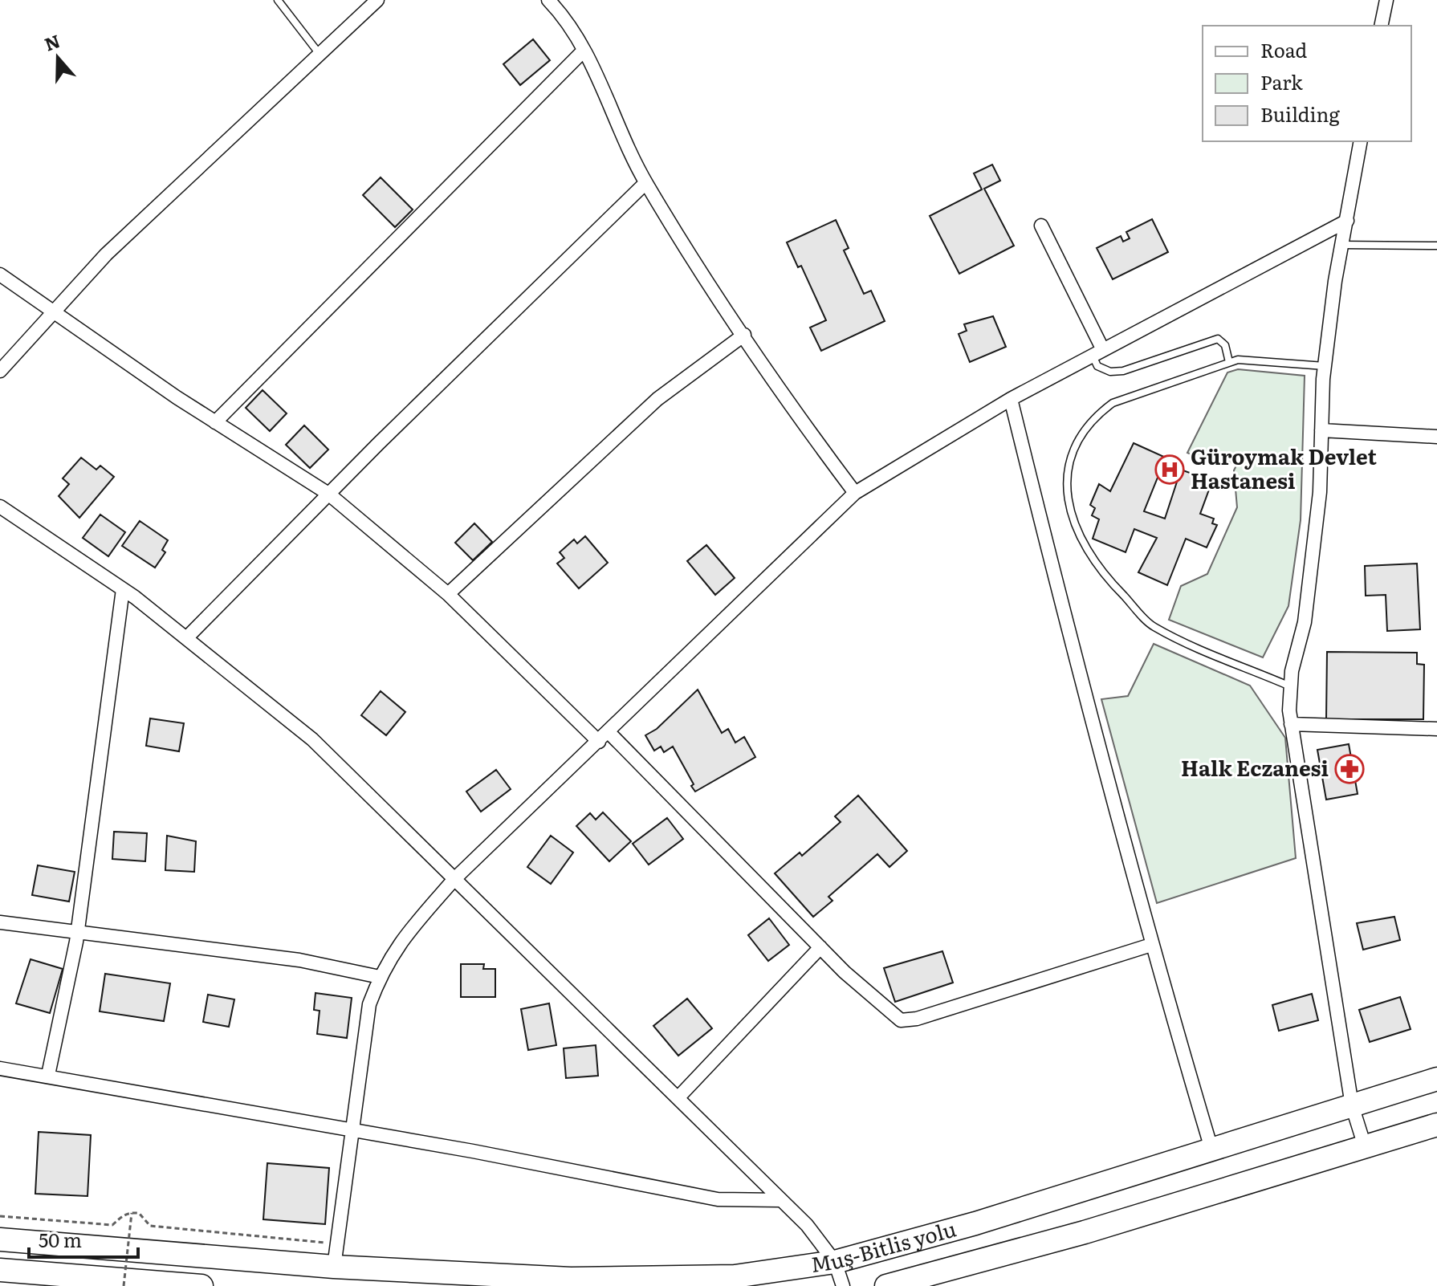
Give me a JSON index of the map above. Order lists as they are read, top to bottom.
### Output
{
  "streets": {
    "highway": ["Muş-Bitlis yolu"]
  },
  "places": {
    "hospital": ["Güroymak Devlet Hastanesi"],
    "pharmacy": ["Halk Eczanesi"]
  },
  "legend": ["Road", "Park", "Building"],
  "scale_bar": "50 m",
  "north": "top"
}
